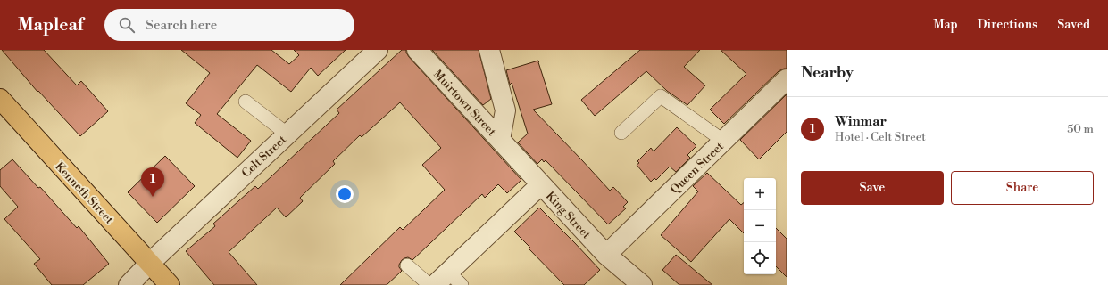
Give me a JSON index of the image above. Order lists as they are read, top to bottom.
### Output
{
  "streets": {
    "highway": ["Kenneth Street"],
    "street": [
      "Muirtown Street",
      "Celt Street",
      "Queen Street",
      "King Street"
    ]
  },
  "crossings": [
    ["Muirtown Street", "King Street"],
    ["Celt Street", "Kenneth Street"],
    ["Queen Street", "King Street"]
  ],
  "page": {
    "header": "Mapleaf",
    "search": "Search here",
    "nav": ["Map", "Directions", "Saved"],
    "heading": "Nearby",
    "list": [
      {
        "mark": "1",
        "name": "Winmar",
        "note": "Hotel · Celt Street",
        "value": "50 m"
      }
    ],
    "buttons": ["Save", "Share"],
    "pins": "1",
    "map_buttons": ["+", "−"]
  }
}
